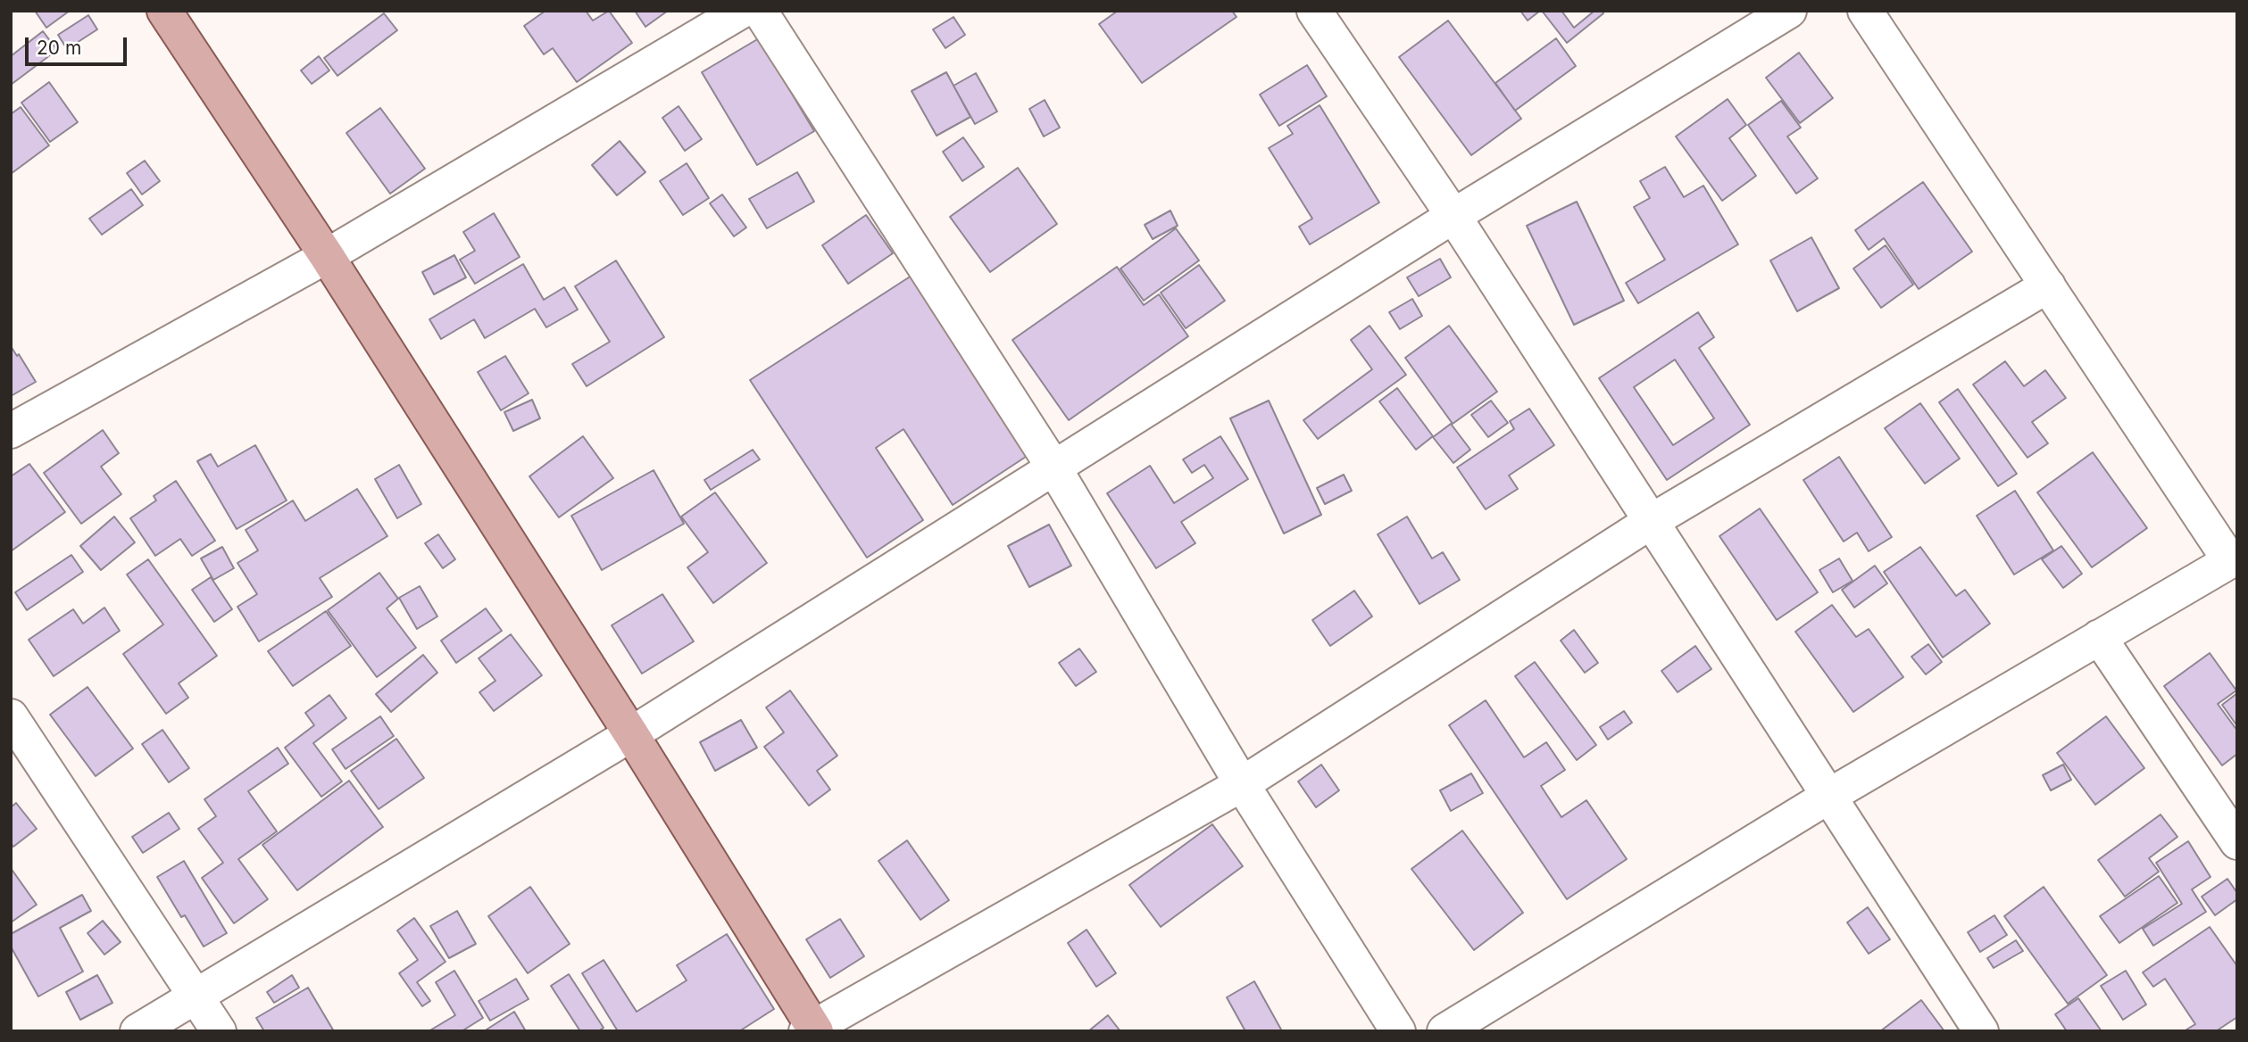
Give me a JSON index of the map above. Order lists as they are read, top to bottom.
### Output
{
  "scale_bar": "20 m"
}
